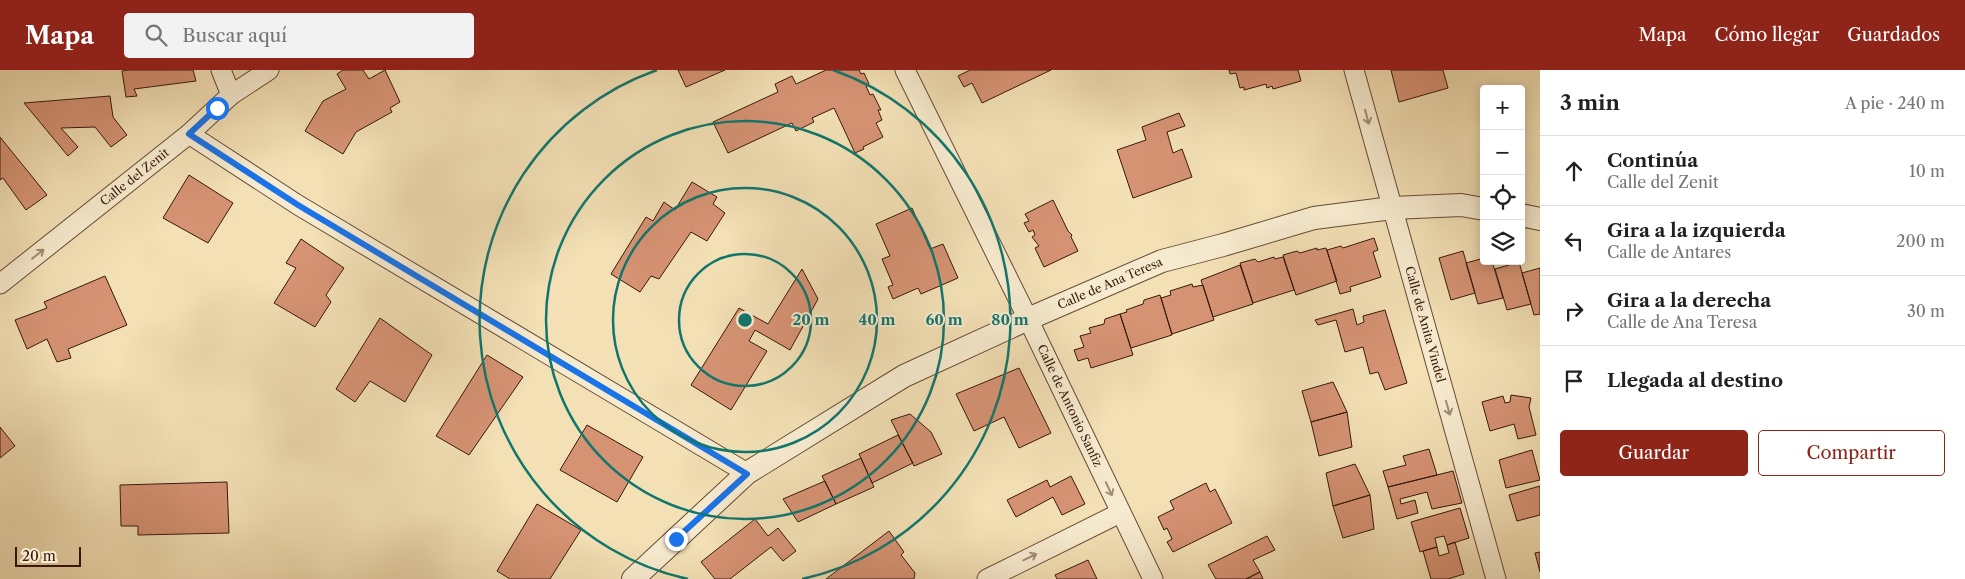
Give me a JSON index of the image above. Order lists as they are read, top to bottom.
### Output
{
  "streets": {
    "street": [
      "Calle del Zenit",
      "Calle de Ana Teresa",
      "Calle de Anita Vindel",
      "Calle de Antonio Sanfiz"
    ]
  },
  "crossings": [
    ["Calle de Ana Teresa", "Calle de Anita Vindel"],
    ["Calle de Ana Teresa", "Calle de Antonio Sanfiz"]
  ],
  "one_way": ["Calle del Zenit", "Calle de Anita Vindel", "Calle de Antonio Sanfiz"],
  "scale_bar": "20 m",
  "page": {
    "header": "Mapa",
    "search": "Buscar aquí",
    "nav": ["Mapa", "Cómo llegar", "Guardados"],
    "heading": ["3 min", "A pie · 240 m"],
    "map_buttons": ["+", "−"],
    "list": [
      ["Continúa", "Calle del Zenit", "10 m"],
      ["Gira a la izquierda", "Calle de Antares", "200 m"],
      ["Gira a la derecha", "Calle de Ana Teresa", "30 m"],
      "Llegada al destino"
    ],
    "buttons": ["Guardar", "Compartir"],
    "scale": "20 m"
  },
  "rings": [
    "20 m",
    "40 m",
    "60 m",
    "80 m"
  ]
}
